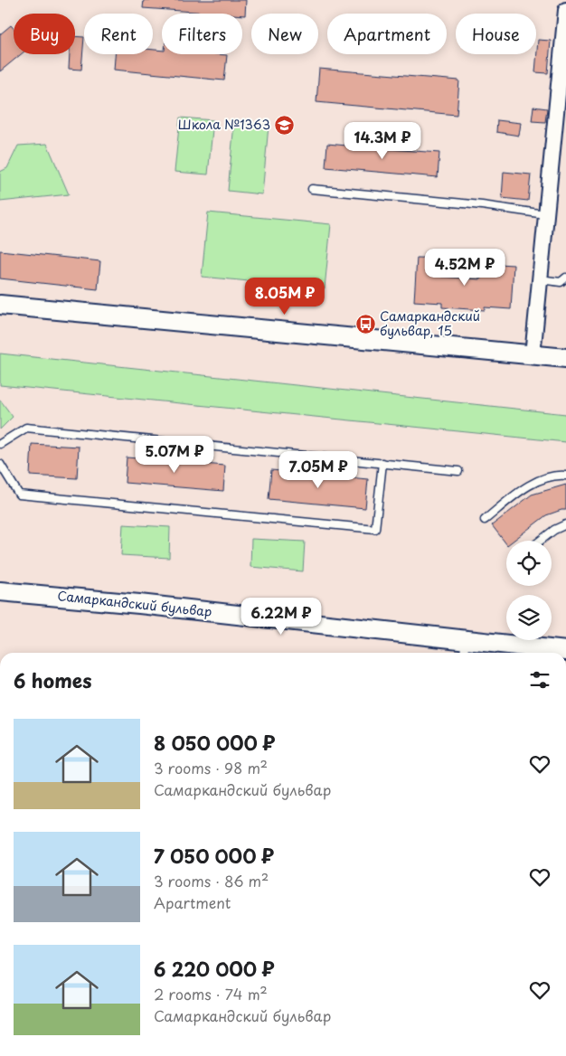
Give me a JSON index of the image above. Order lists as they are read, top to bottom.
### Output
{
  "streets": {
    "street": ["Самаркандский бульвар"]
  },
  "places": {
    "school or university": ["Школа №1363"],
    "bus stop": ["Самаркандский бульвар, 15"]
  },
  "page": {
    "chip": [
      "Buy",
      "Rent",
      "Filters",
      "New",
      "Apartment",
      "House"
    ],
    "price": [
      "14.3M ₽",
      "4.52M ₽",
      "8.05M ₽",
      "5.07M ₽",
      "7.05M ₽",
      "6.22M ₽"
    ],
    "heading": "6 homes",
    "list": [
      {
        "name": "8 050 000 ₽",
        "note": "3 rooms · 98 m² · Самаркандский бульвар"
      },
      {
        "name": "7 050 000 ₽",
        "note": "3 rooms · 86 m² · Apartment"
      },
      {
        "name": "6 220 000 ₽",
        "note": "2 rooms · 74 m² · Самаркандский бульвар"
      }
    ]
  }
}
